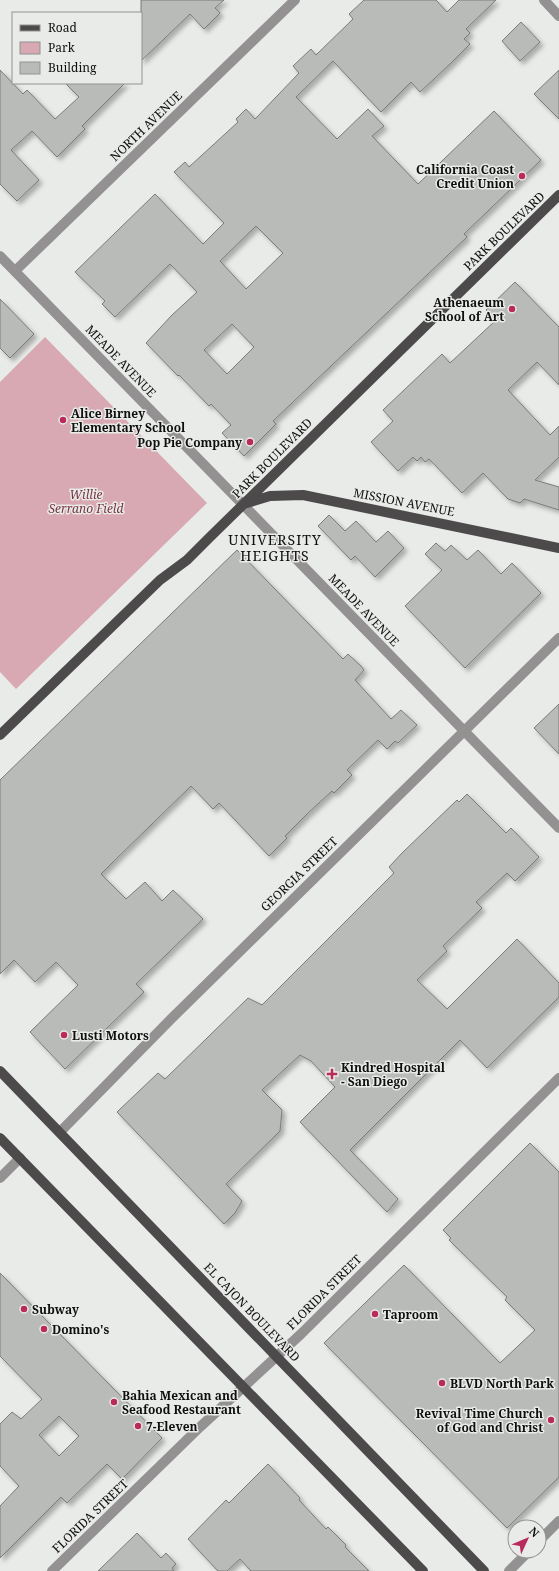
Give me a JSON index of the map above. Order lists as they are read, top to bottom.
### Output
{
  "streets": {
    "main road": ["PARK BOULEVARD", "MISSION AVENUE", "EL CAJON BOULEVARD"],
    "street": [
      "NORTH AVENUE",
      "MEADE AVENUE",
      "GEORGIA STREET",
      "FLORIDA STREET"
    ]
  },
  "crossings": [
    ["NORTH AVENUE", "MEADE AVENUE"],
    ["PARK BOULEVARD", "MEADE AVENUE"],
    ["PARK BOULEVARD", "MISSION AVENUE"],
    ["MEADE AVENUE", "MISSION AVENUE"],
    ["MEADE AVENUE", "GEORGIA STREET"],
    ["GEORGIA STREET", "EL CAJON BOULEVARD"],
    ["FLORIDA STREET", "EL CAJON BOULEVARD"]
  ],
  "districts": ["UNIVERSITY HEIGHTS"],
  "parks": ["Willie Serrano Field"],
  "places": {
    "other": [
      "California Coast Credit Union",
      "Athenaeum School of Art",
      "Alice Birney Elementary School",
      "Pop Pie Company",
      "Lusti Motors",
      "Subway",
      "Taproom",
      "Domino's",
      "BLVD North Park",
      "Bahia Mexican and Seafood Restaurant",
      "Revival Time Church of God and Christ",
      "7-Eleven"
    ],
    "health": ["Kindred Hospital - San Diego"]
  },
  "legend": ["Road", "Park", "Building"],
  "north": "top right"
}
